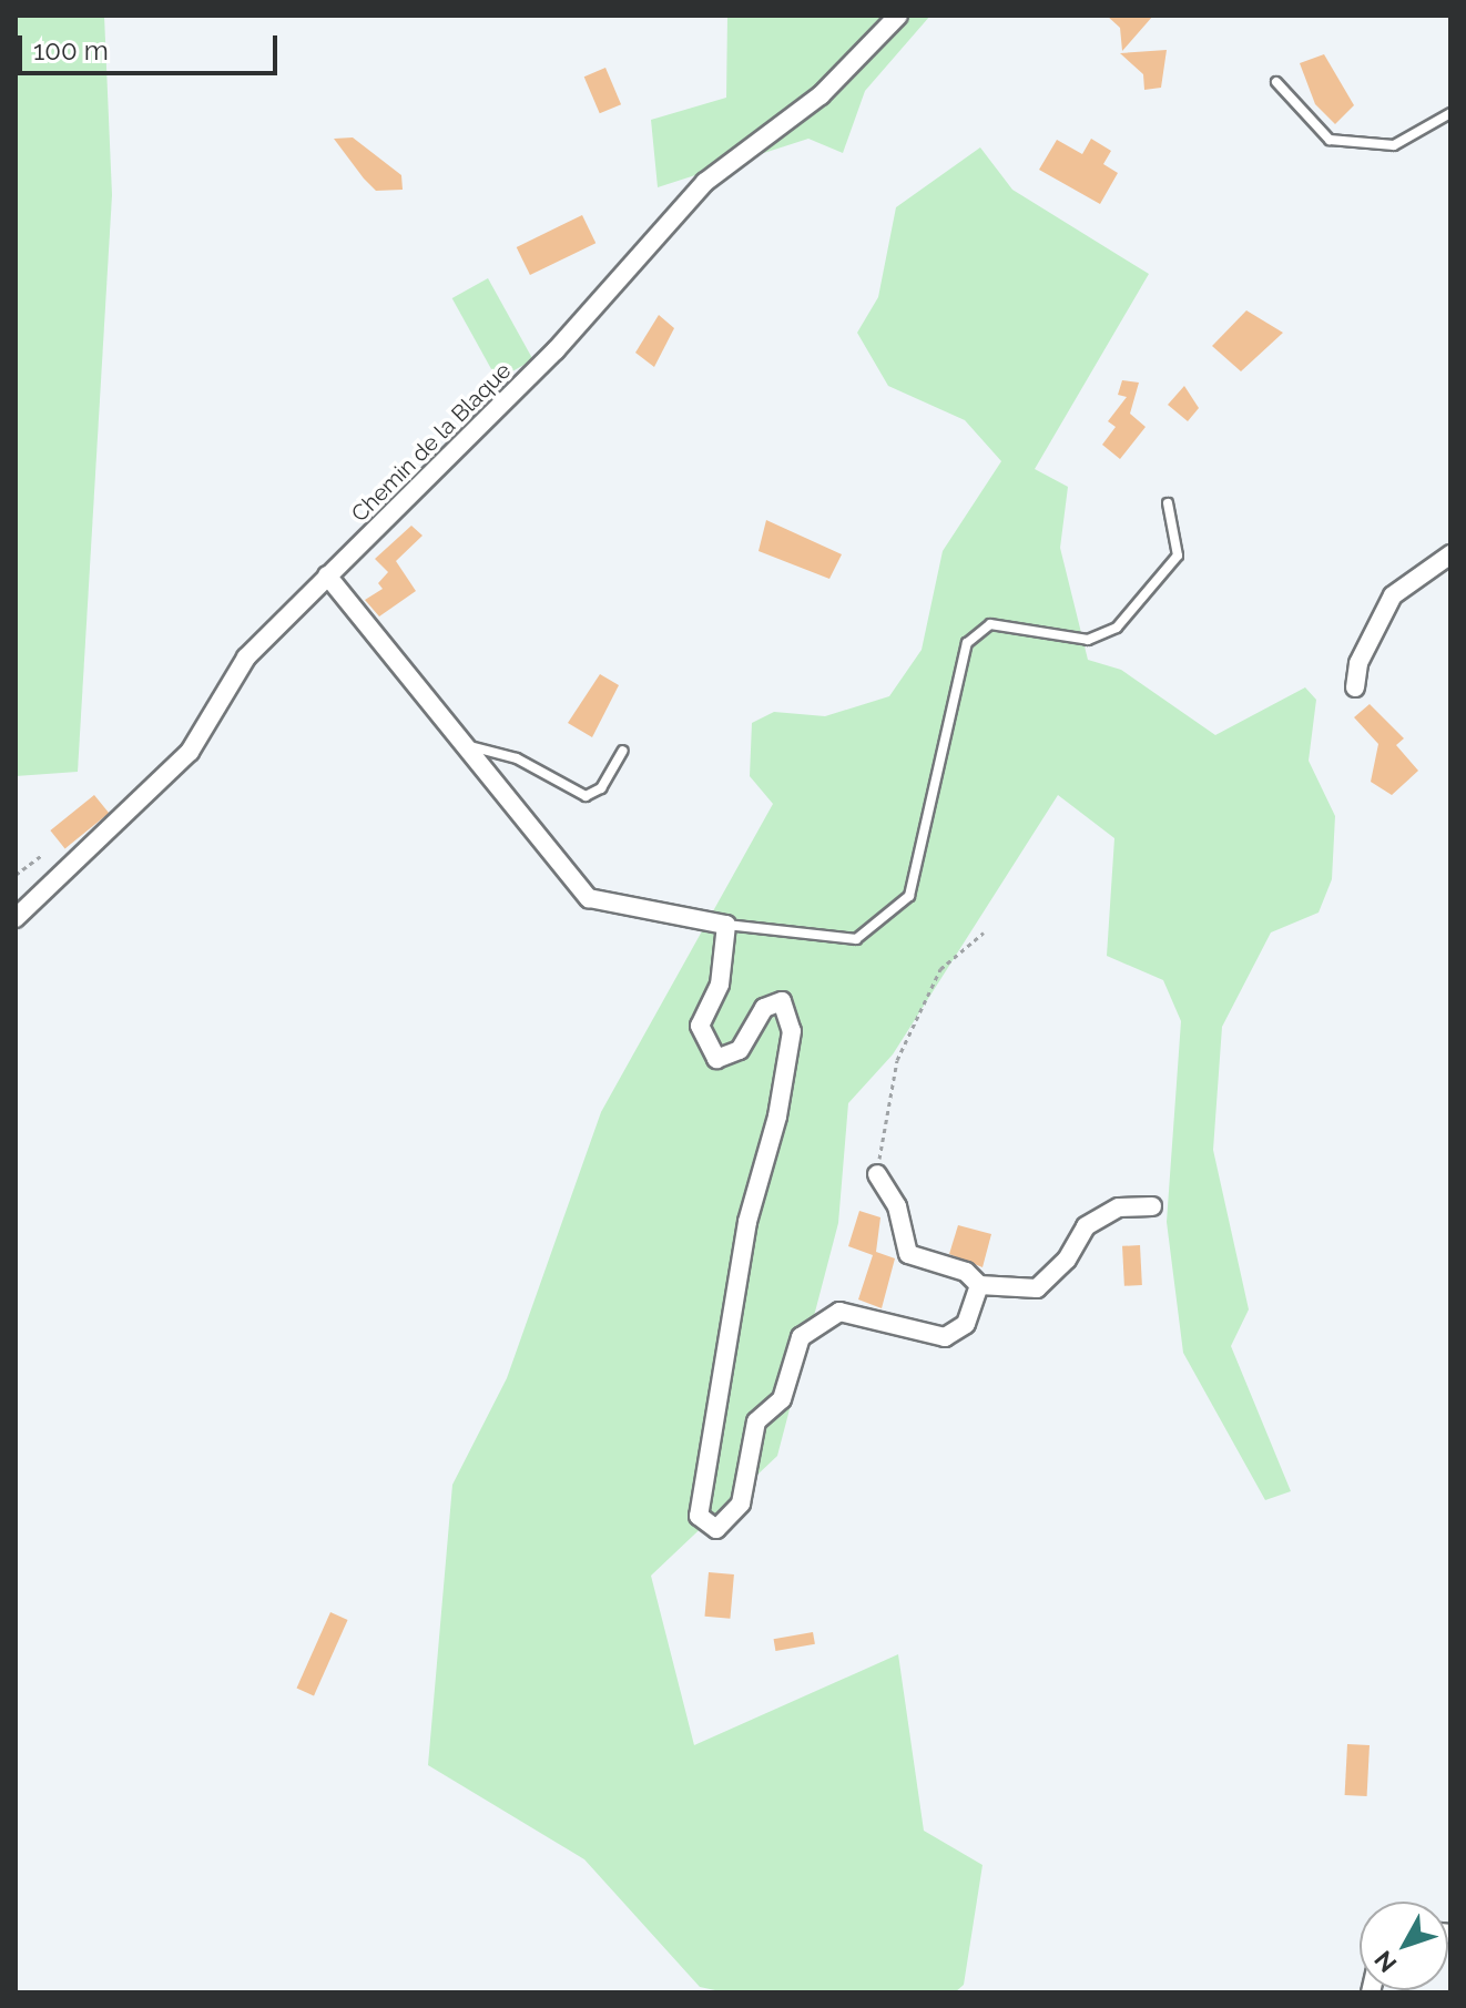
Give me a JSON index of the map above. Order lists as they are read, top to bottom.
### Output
{
  "streets": {
    "street": ["Chemin de la Blaque"]
  },
  "scale_bar": "100 m",
  "north": "bottom left"
}
